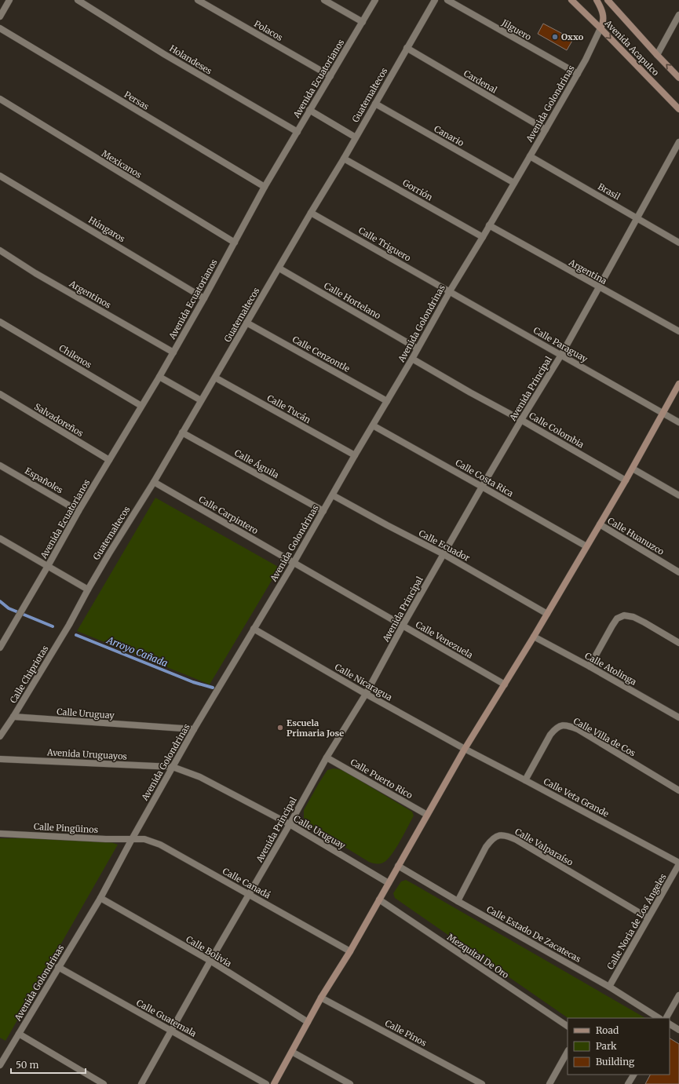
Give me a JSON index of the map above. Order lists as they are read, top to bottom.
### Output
{
  "streets": {
    "main road": ["Avenida Acapulco"],
    "street": [
      "Jilguero",
      "Polacos",
      "Holandeses",
      "Avenida Ecuatorianos",
      "Cardenal",
      "Guatemaltecos",
      "Persas",
      "Avenida Golondrinas",
      "Canario",
      "Mexicanos",
      "Gorrión",
      "Brasil",
      "Húngaros",
      "Calle Triguero",
      "Argentina",
      "Argentinos",
      "Calle Hortelano",
      "Calle Paraguay",
      "Calle Cenzontle",
      "Chilenos",
      "Avenida Principal",
      "Calle Tucán",
      "Salvadoreños",
      "Calle Colombia",
      "Calle Águila",
      "Calle Costa Rica",
      "Españoles",
      "Calle Carpintero",
      "Calle Huanuzco",
      "Calle Ecuador",
      "Calle Venezuela",
      "Calle Atolinga",
      "Calle Chipriotas",
      "Calle Nicaragua",
      "Calle Uruguay",
      "Calle Villa de Cos",
      "Avenida Uruguayos",
      "Calle Puerto Rico",
      "Calle Veta Grande",
      "Calle Pingüinos",
      "Calle Valparaíso",
      "Calle Canadá",
      "Calle Noria de Los Ángeles",
      "Calle Estado De Zacatecas",
      "Calle Bolivia",
      "Mezquital De Oro",
      "Calle Guatemala",
      "Calle Pinos"
    ]
  },
  "crossings": [
    ["Jilguero", "Avenida Golondrinas"],
    ["Polacos", "Avenida Ecuatorianos"],
    ["Avenida Acapulco", "Avenida Golondrinas"],
    ["Holandeses", "Avenida Ecuatorianos"],
    ["Avenida Ecuatorianos", "Persas"],
    ["Avenida Ecuatorianos", "Mexicanos"],
    ["Avenida Ecuatorianos", "Húngaros"],
    ["Avenida Ecuatorianos", "Argentinos"],
    ["Avenida Ecuatorianos", "Chilenos"],
    ["Avenida Ecuatorianos", "Salvadoreños"],
    ["Avenida Ecuatorianos", "Españoles"],
    ["Cardenal", "Guatemaltecos"],
    ["Cardenal", "Avenida Golondrinas"],
    ["Guatemaltecos", "Canario"],
    ["Guatemaltecos", "Gorrión"],
    ["Guatemaltecos", "Calle Triguero"],
    ["Guatemaltecos", "Calle Hortelano"],
    ["Guatemaltecos", "Calle Cenzontle"],
    ["Guatemaltecos", "Calle Tucán"],
    ["Guatemaltecos", "Calle Águila"],
    ["Guatemaltecos", "Calle Carpintero"],
    ["Guatemaltecos", "Calle Chipriotas"],
    ["Avenida Golondrinas", "Canario"],
    ["Avenida Golondrinas", "Gorrión"],
    ["Avenida Golondrinas", "Brasil"],
    ["Avenida Golondrinas", "Calle Triguero"],
    ["Avenida Golondrinas", "Argentina"],
    ["Avenida Golondrinas", "Calle Hortelano"],
    ["Avenida Golondrinas", "Calle Paraguay"],
    ["Avenida Golondrinas", "Calle Cenzontle"],
    ["Avenida Golondrinas", "Calle Tucán"],
    ["Avenida Golondrinas", "Calle Colombia"],
    ["Avenida Golondrinas", "Calle Águila"],
    ["Avenida Golondrinas", "Calle Costa Rica"],
    ["Avenida Golondrinas", "Calle Carpintero"],
    ["Avenida Golondrinas", "Calle Ecuador"],
    ["Avenida Golondrinas", "Calle Venezuela"],
    ["Avenida Golondrinas", "Calle Nicaragua"],
    ["Avenida Golondrinas", "Calle Uruguay"],
    ["Avenida Golondrinas", "Avenida Uruguayos"],
    ["Avenida Golondrinas", "Calle Pingüinos"],
    ["Avenida Golondrinas", "Calle Canadá"],
    ["Avenida Golondrinas", "Calle Bolivia"],
    ["Avenida Golondrinas", "Calle Guatemala"],
    ["Brasil", "Avenida Principal"],
    ["Calle Triguero", "Calle Paraguay"],
    ["Argentina", "Avenida Principal"],
    ["Calle Paraguay", "Avenida Principal"],
    ["Avenida Principal", "Calle Colombia"],
    ["Avenida Principal", "Calle Costa Rica"],
    ["Avenida Principal", "Calle Ecuador"],
    ["Avenida Principal", "Calle Venezuela"],
    ["Avenida Principal", "Calle Nicaragua"],
    ["Avenida Principal", "Calle Uruguay"],
    ["Avenida Principal", "Calle Puerto Rico"],
    ["Avenida Principal", "Calle Canadá"],
    ["Avenida Principal", "Calle Bolivia"],
    ["Avenida Principal", "Calle Guatemala"],
    ["Calle Carpintero", "Calle Venezuela"],
    ["Calle Chipriotas", "Calle Uruguay"],
    ["Calle Nicaragua", "Calle Veta Grande"],
    ["Calle Uruguay", "Avenida Uruguayos"],
    ["Calle Villa de Cos", "Calle Veta Grande"],
    ["Calle Veta Grande", "Calle Noria de Los Ángeles"],
    ["Calle Pingüinos", "Calle Canadá"],
    ["Calle Valparaíso", "Calle Noria de Los Ángeles"],
    ["Calle Valparaíso", "Calle Estado De Zacatecas"],
    ["Calle Noria de Los Ángeles", "Calle Estado De Zacatecas"]
  ],
  "water": ["Arroyo Cañada"],
  "places": ["Oxxo", "Escuela Primaria Jose"],
  "legend": ["Road", "Park", "Building"],
  "scale_bar": "50 m"
}
